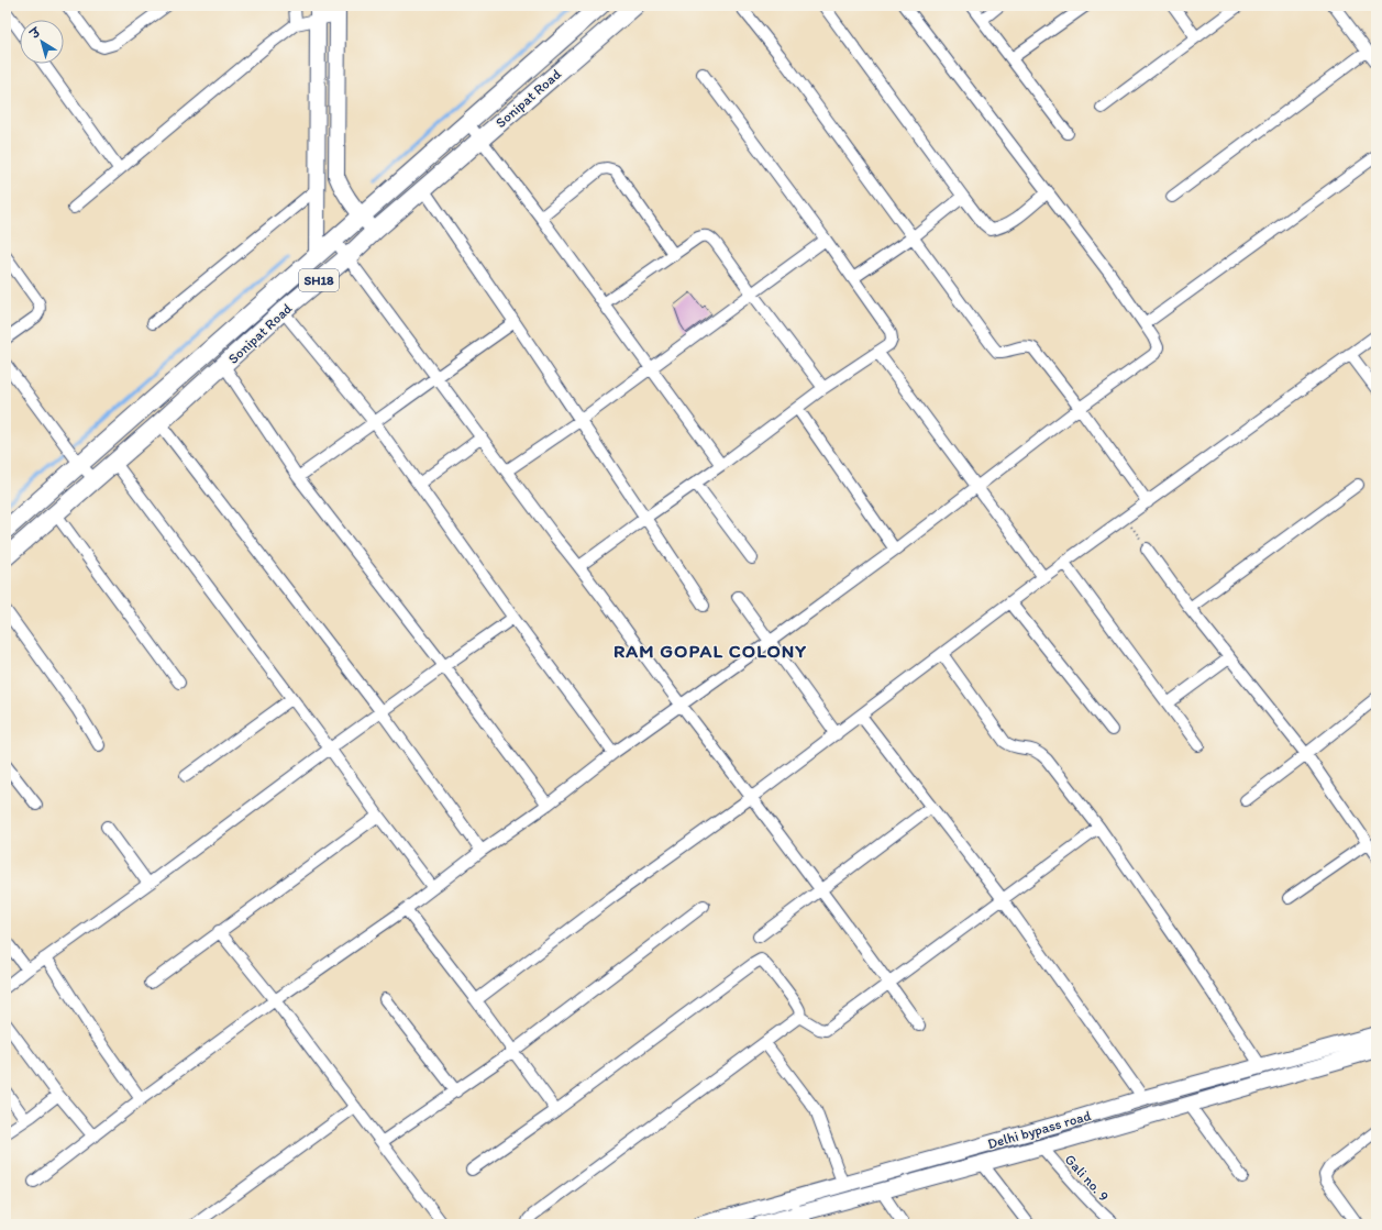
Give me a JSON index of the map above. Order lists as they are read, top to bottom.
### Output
{
  "streets": {
    "main road": ["Sonipat Road", "SH18", "Delhi bypass road"],
    "street": ["Gali no. 9"]
  },
  "crossings": [
    ["Delhi bypass road", "Gali no. 9"]
  ],
  "districts": ["RAM GOPAL COLONY"],
  "north": "top left"
}
